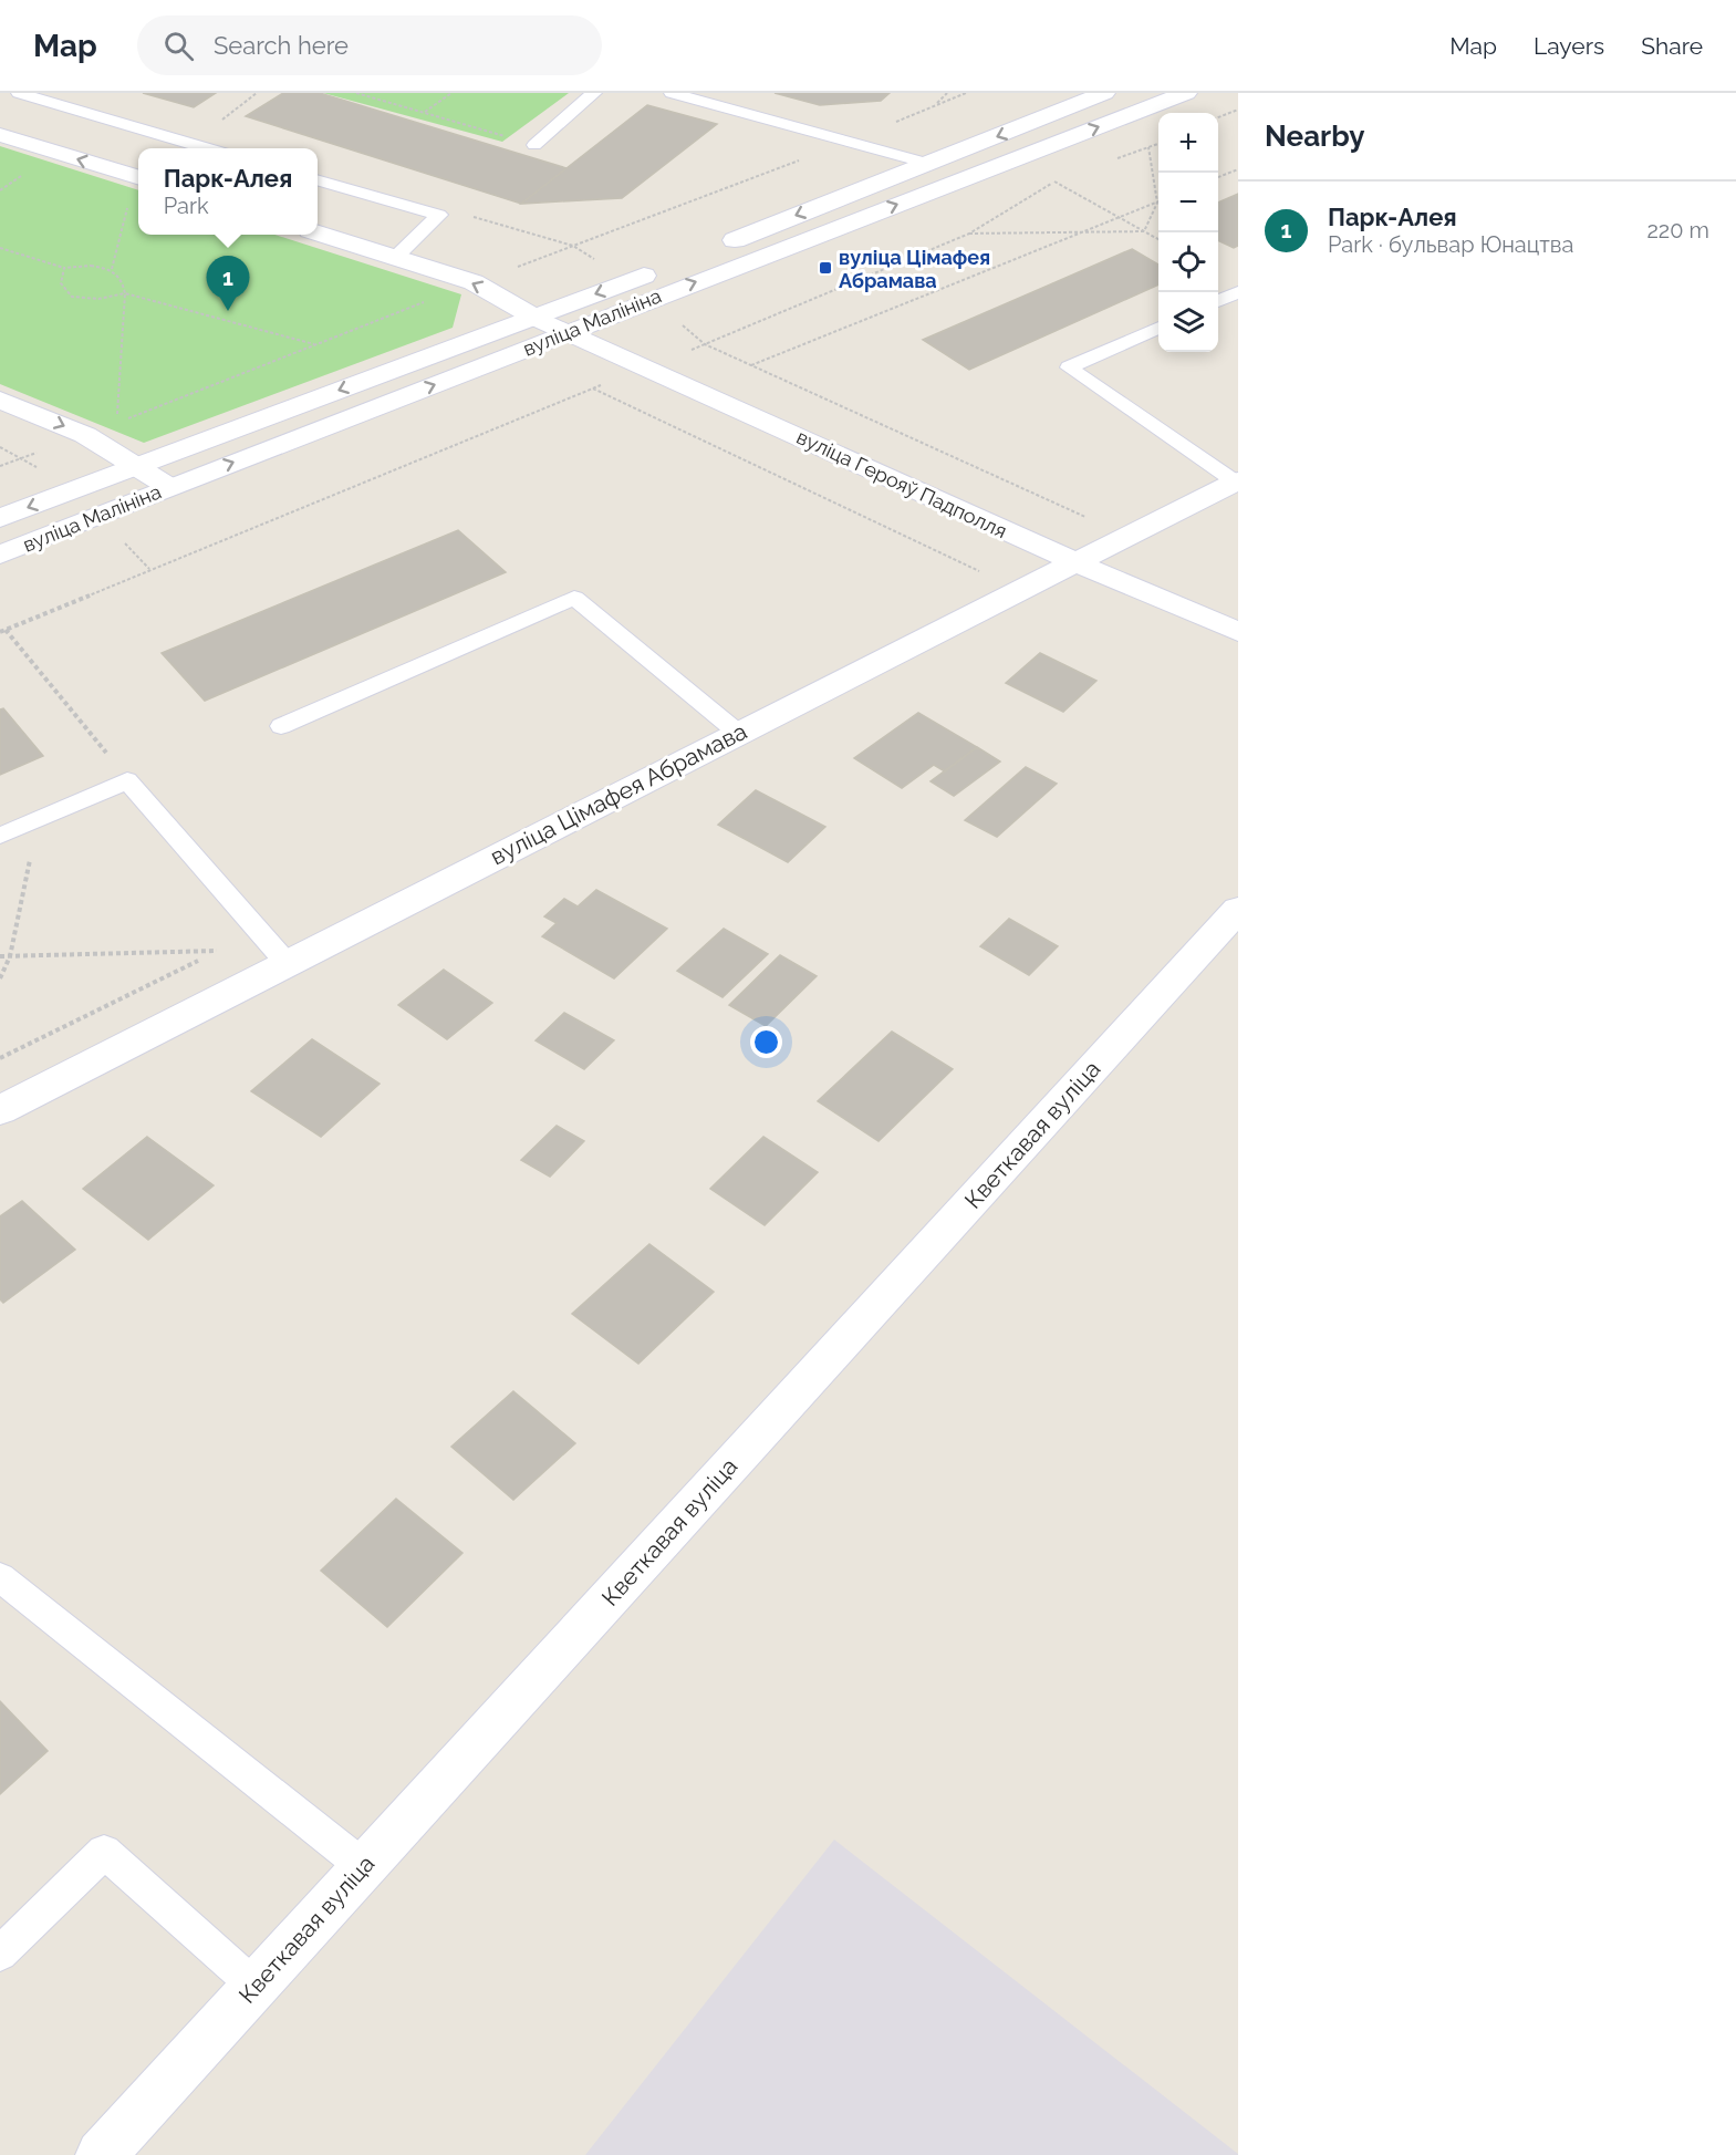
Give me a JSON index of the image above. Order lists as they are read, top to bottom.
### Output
{
  "streets": {
    "street": [
      "вуліца Малініна",
      "вуліца Герояў Падполля",
      "вуліца Цімафея Абрамава",
      "Кветкавая вуліца"
    ]
  },
  "crossings": [
    ["вуліца Малініна", "вуліца Герояў Падполля"],
    ["вуліца Герояў Падполля", "вуліца Цімафея Абрамава"]
  ],
  "places": {
    "transit": ["вуліца Цімафея Абрамава"]
  },
  "page": {
    "header": "Map",
    "search": "Search here",
    "nav": ["Map", "Layers", "Share"],
    "heading": "Nearby",
    "map_buttons": ["+", "−"],
    "popup": ["Парк-Алея", "Park"],
    "list": [
      {
        "mark": "1",
        "name": "Парк-Алея",
        "note": "Park · бульвар Юнацтва",
        "value": "220 m"
      }
    ],
    "pins": "1"
  }
}
